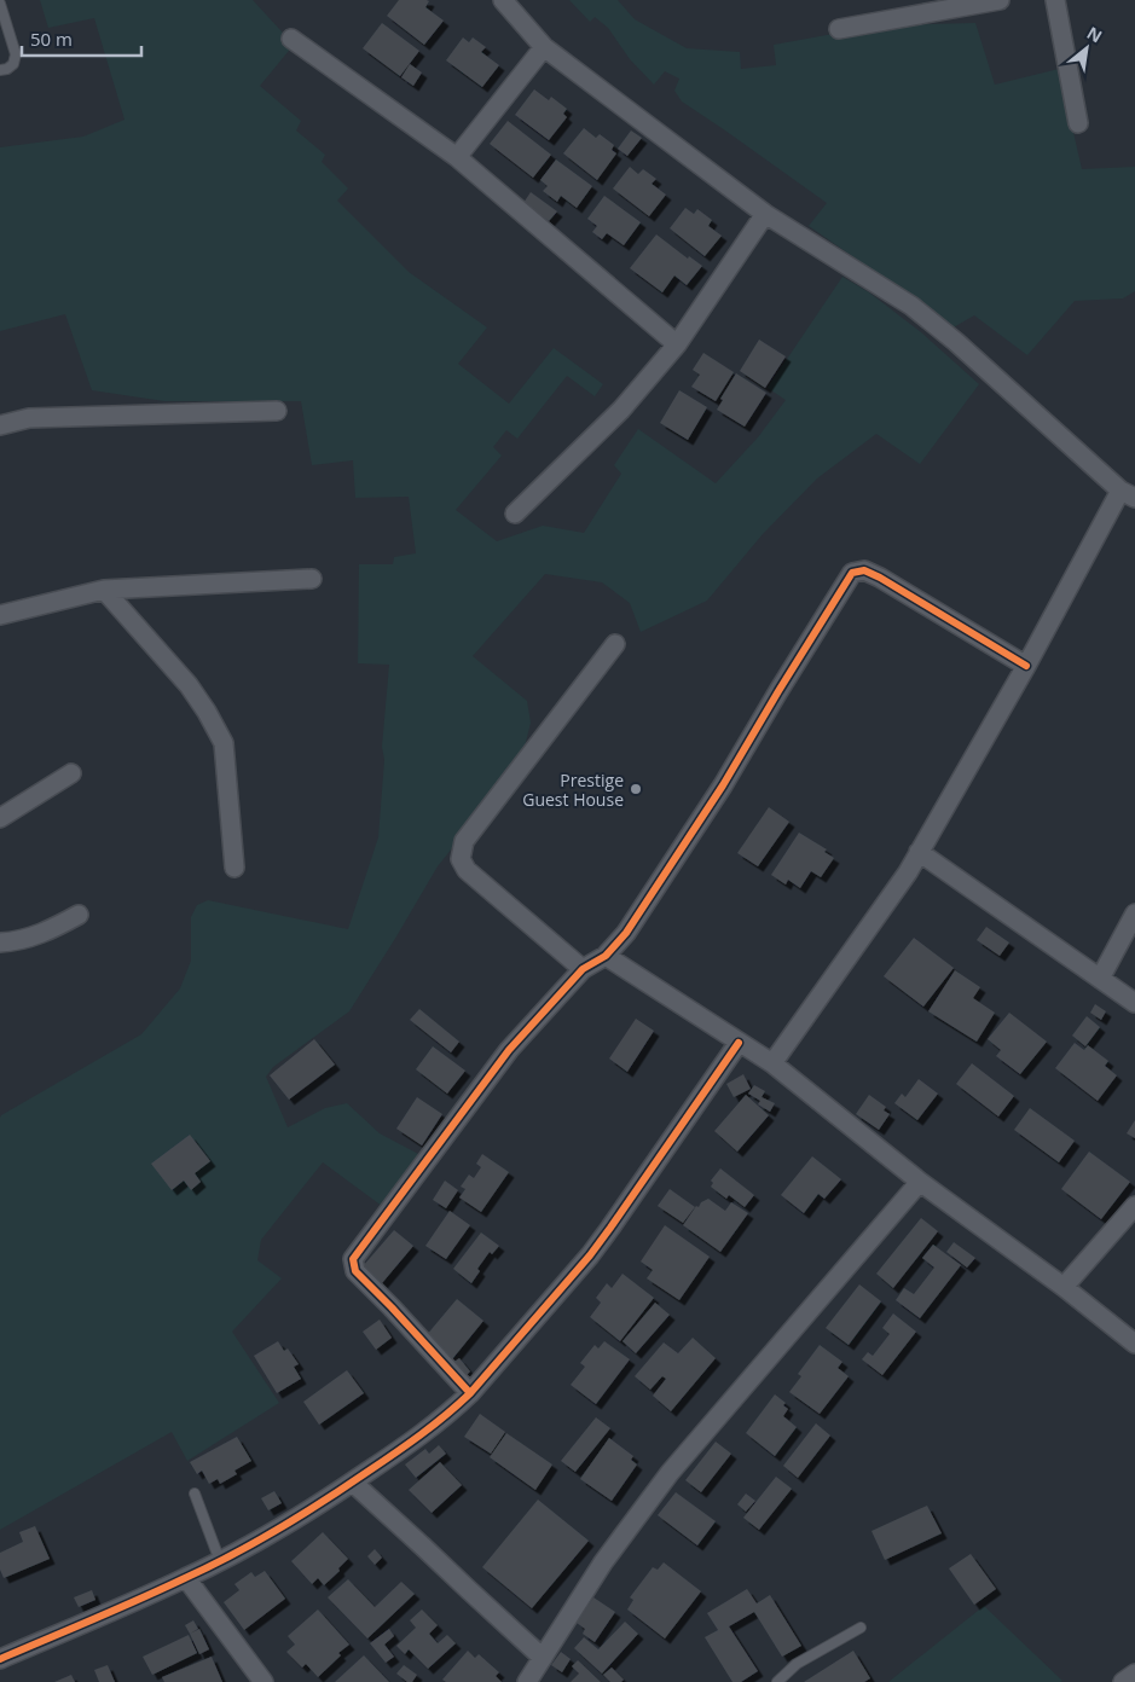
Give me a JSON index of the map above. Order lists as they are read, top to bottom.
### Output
{
  "places": ["Prestige Guest House"],
  "scale_bar": "50 m",
  "north": "top right"
}
